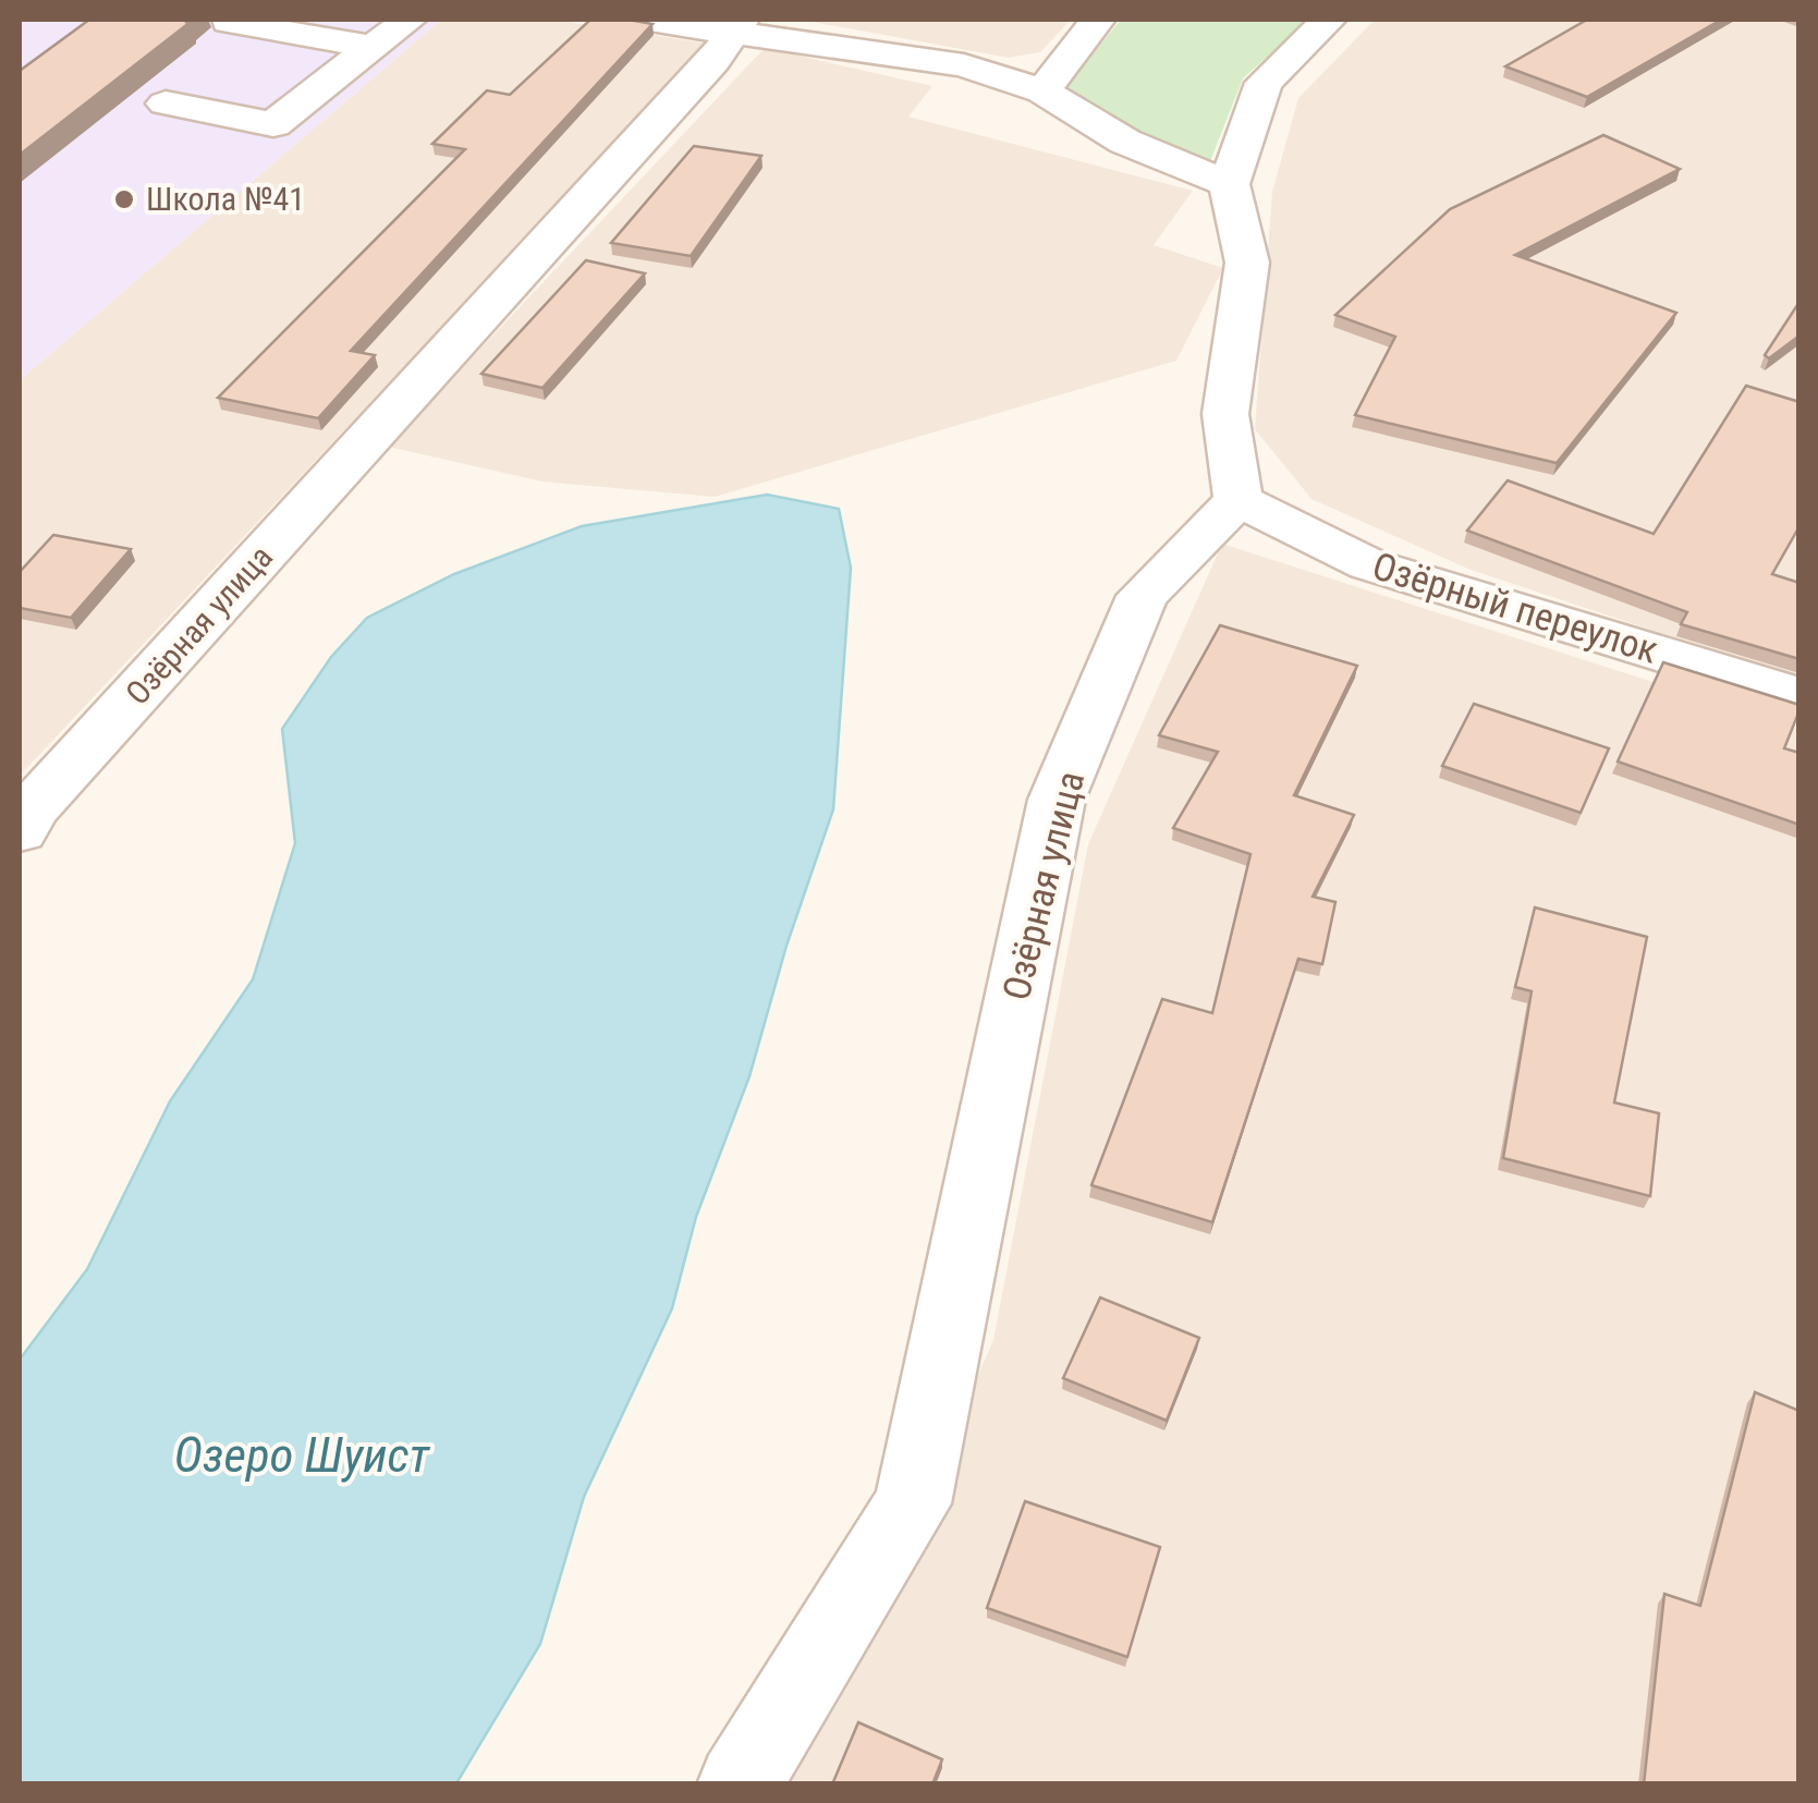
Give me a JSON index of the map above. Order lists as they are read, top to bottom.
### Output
{
  "streets": {
    "street": ["Озёрный переулок", "Озёрная улица"]
  },
  "crossings": [
    ["Озёрный переулок", "Озёрная улица"]
  ],
  "water": ["Озеро Шуист"],
  "places": ["Школа №41"]
}
